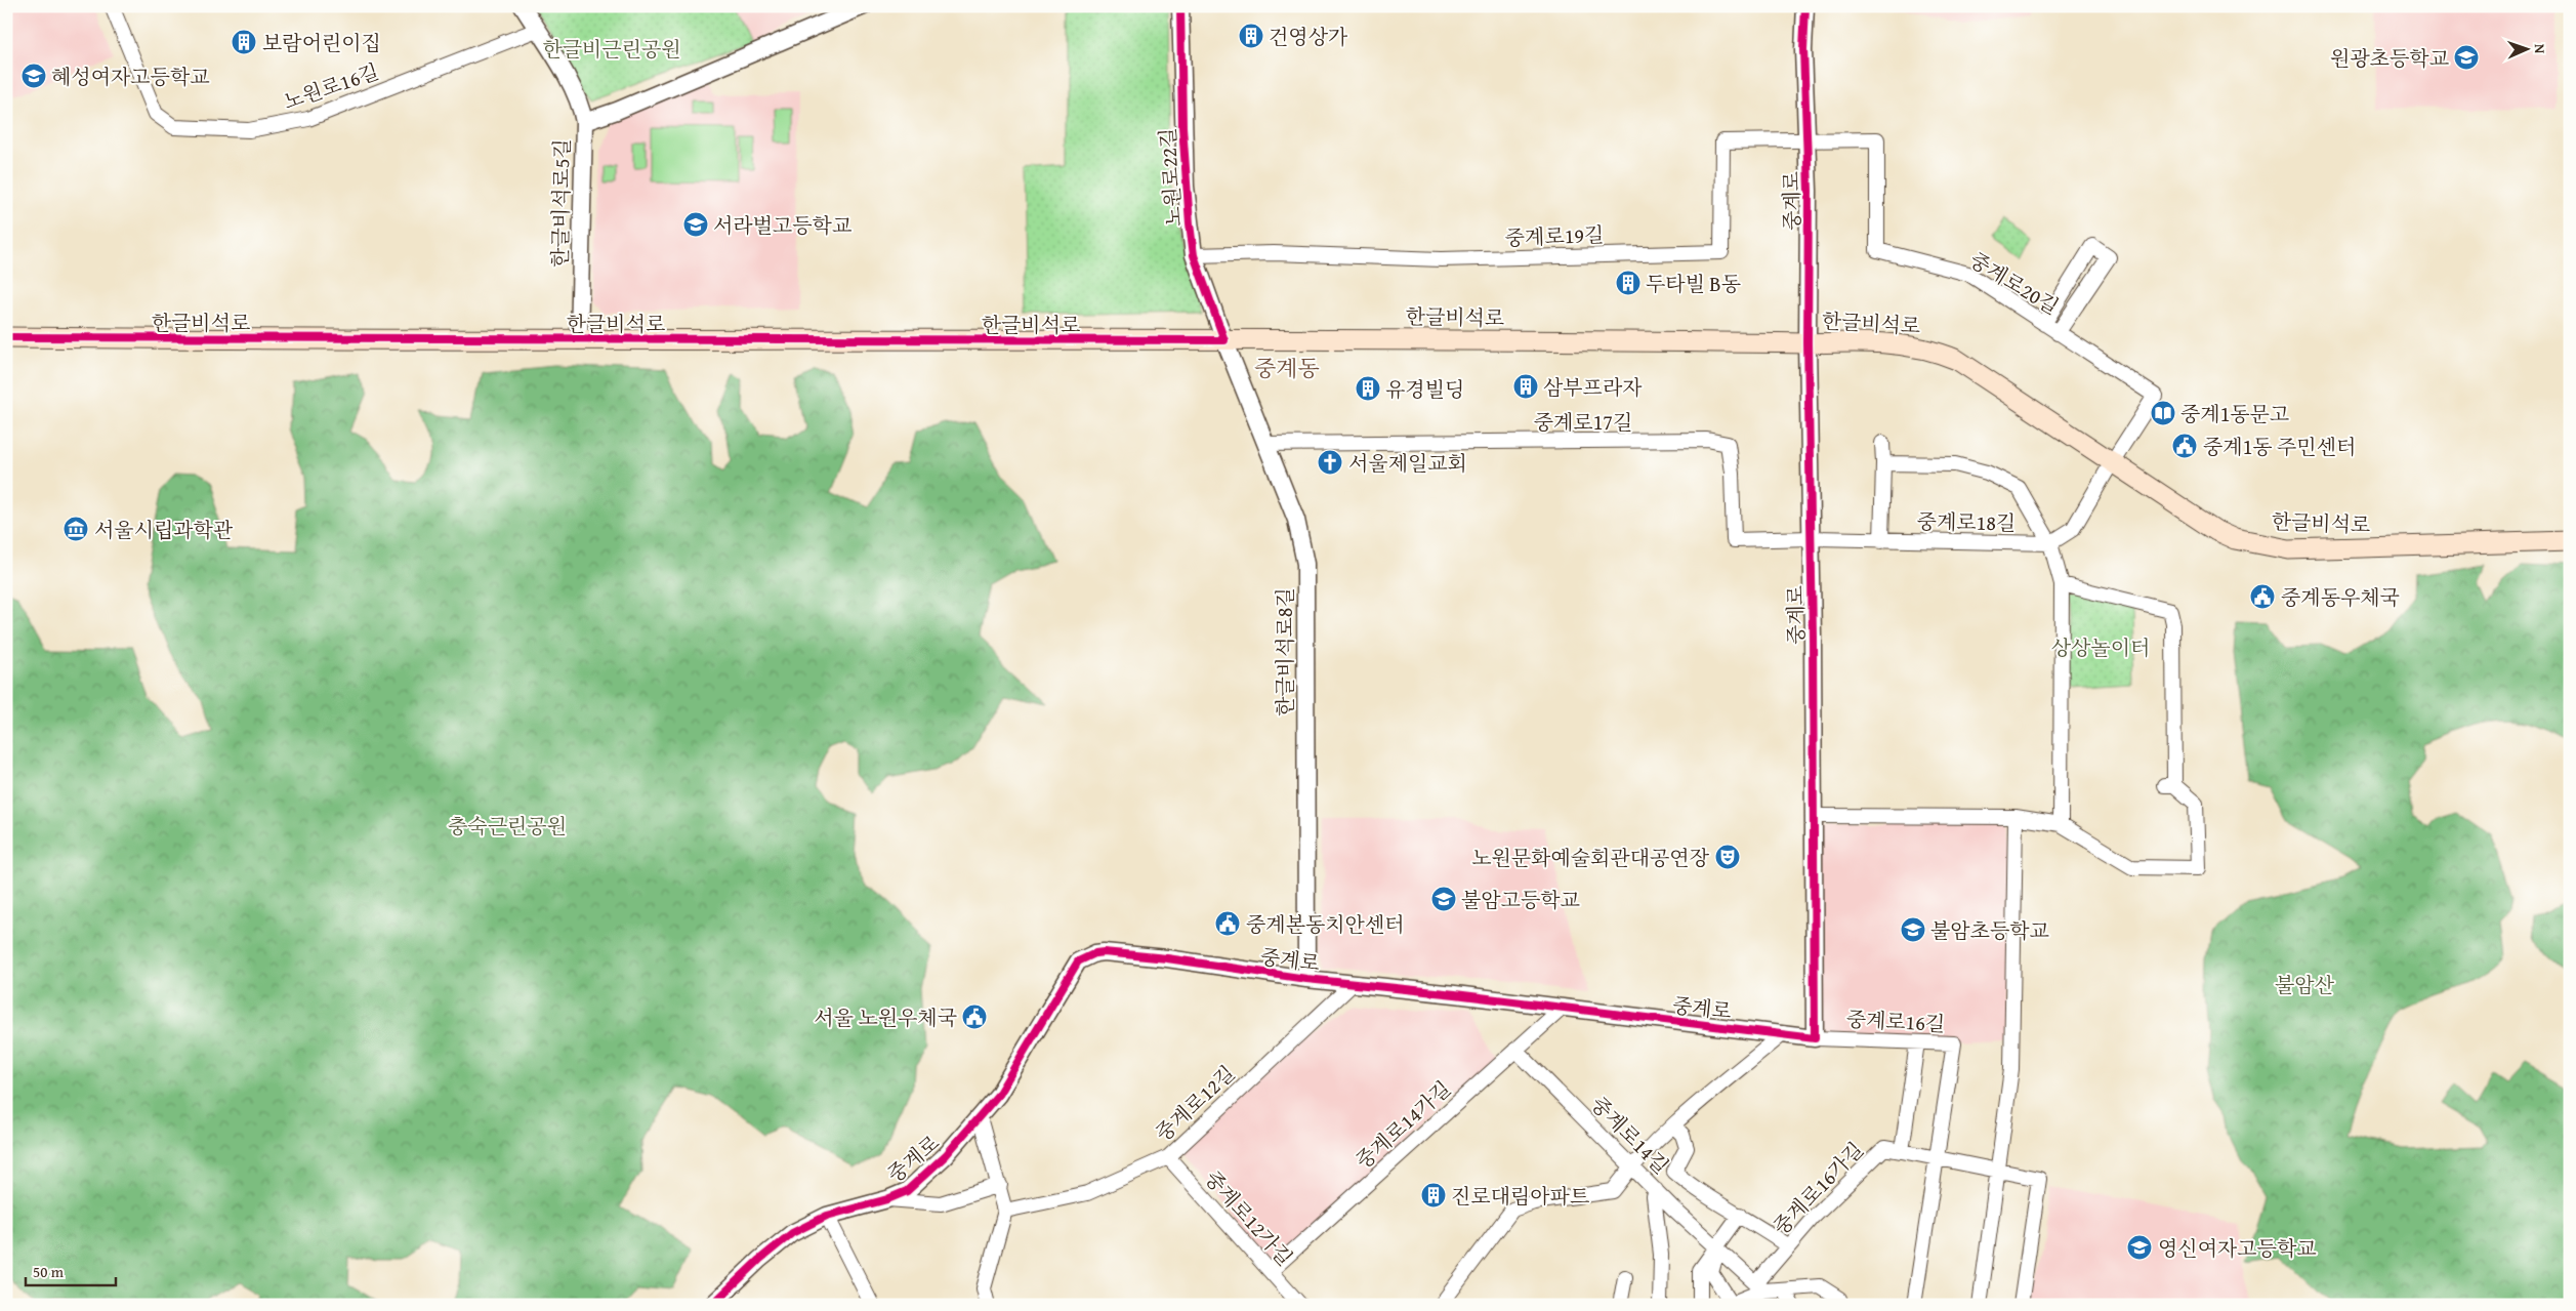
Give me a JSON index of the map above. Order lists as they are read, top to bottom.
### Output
{
  "streets": {
    "main road": ["한글비석로"],
    "street": [
      "노원로16길",
      "노원로22길",
      "중계로",
      "한글비석로5길",
      "중계로19길",
      "중계로20길",
      "중계로17길",
      "중계로18길",
      "한글비석로8길",
      "중계로16길",
      "중계로12길",
      "중계로14가길",
      "중계로14길",
      "중계로16가길",
      "중계로12가길"
    ]
  },
  "crossings": [
    ["노원로22길", "중계로19길"],
    ["노원로22길", "한글비석로"],
    ["노원로22길", "한글비석로8길"],
    ["중계로", "중계로19길"],
    ["중계로", "중계로20길"],
    ["중계로", "한글비석로"],
    ["중계로", "중계로17길"],
    ["중계로", "중계로18길"],
    ["중계로", "한글비석로8길"],
    ["중계로", "중계로16길"],
    ["중계로", "중계로12길"],
    ["중계로", "중계로14가길"],
    ["한글비석로5길", "한글비석로"],
    ["중계로19길", "중계로20길"],
    ["중계로20길", "한글비석로"],
    ["한글비석로", "한글비석로8길"],
    ["중계로17길", "중계로18길"],
    ["중계로17길", "한글비석로8길"],
    ["중계로12길", "중계로12가길"],
    ["중계로14가길", "중계로14길"],
    ["중계로14가길", "중계로12가길"],
    ["중계로14길", "중계로16가길"]
  ],
  "districts": ["중계동"],
  "parks": [
    "한글비근린공원",
    "상상놀이터",
    "충숙근린공원",
    "불암산"
  ],
  "places": {
    "building": [
      "건영상가",
      "보람어린이집",
      "두타빌 B동",
      "삼부프라자",
      "유경빌딩",
      "진로대림아파트"
    ],
    "school or university": [
      "원광초등학교",
      "혜성여자고등학교",
      "서라벌고등학교",
      "불암고등학교",
      "불암초등학교",
      "영신여자고등학교"
    ],
    "library": ["중계1동문고"],
    "public building": [
      "중계1동 주민센터",
      "중계동우체국",
      "중계본동치안센터",
      "서울 노원우체국"
    ],
    "church": ["서울제일교회"],
    "museum": ["서울시립과학관"],
    "theatre": ["노원문화예술회관대공연장"]
  },
  "scale_bar": "50 m",
  "north": "right"
}
